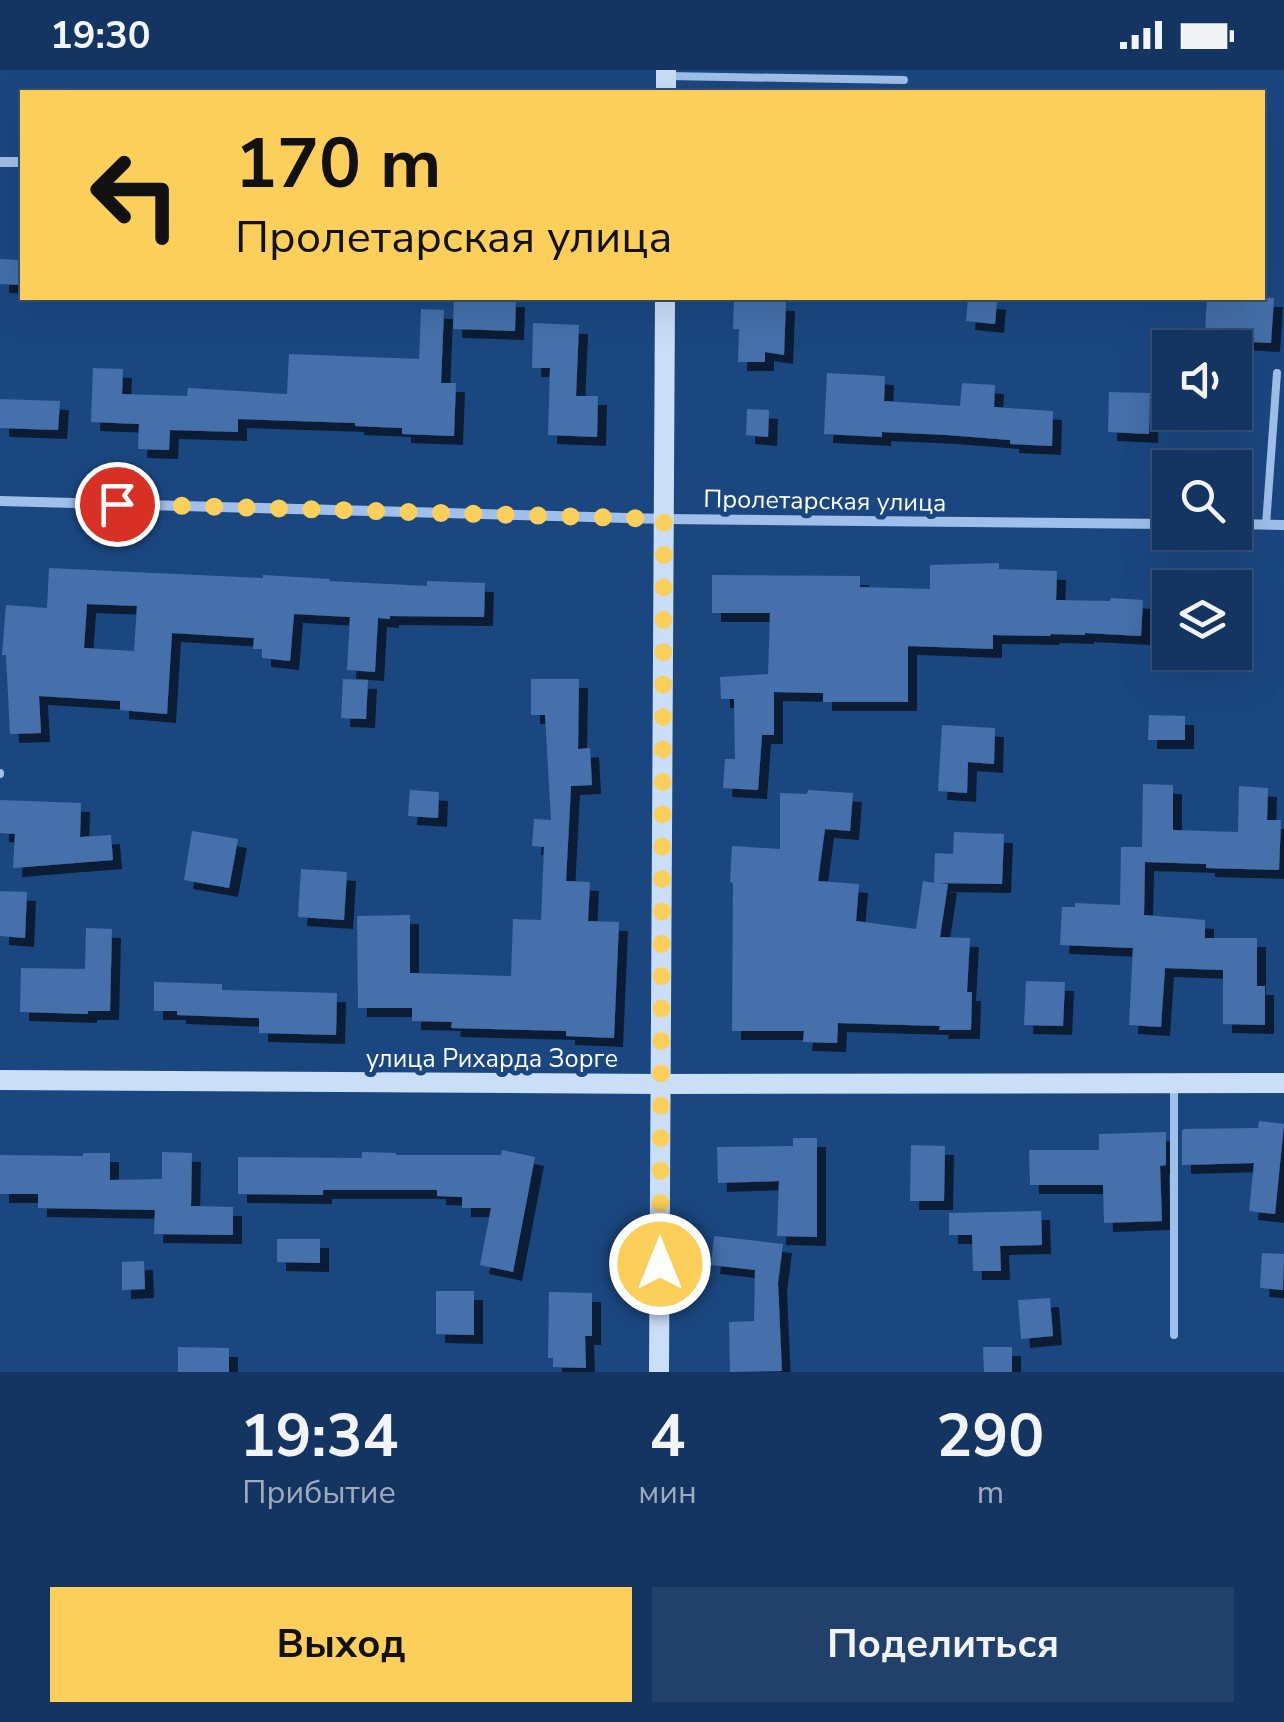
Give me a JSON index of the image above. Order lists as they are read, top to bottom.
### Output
{
  "streets": {
    "street": ["Пролетарская улица", "улица Рихарда Зорге"]
  },
  "page": {
    "status": "19:30",
    "turn": ["170 m", "Пролетарская улица"],
    "eta": [
      "19:34",
      "Прибытие",
      "4",
      "мин",
      "290",
      "m"
    ],
    "buttons": ["Выход", "Поделиться"]
  }
}
